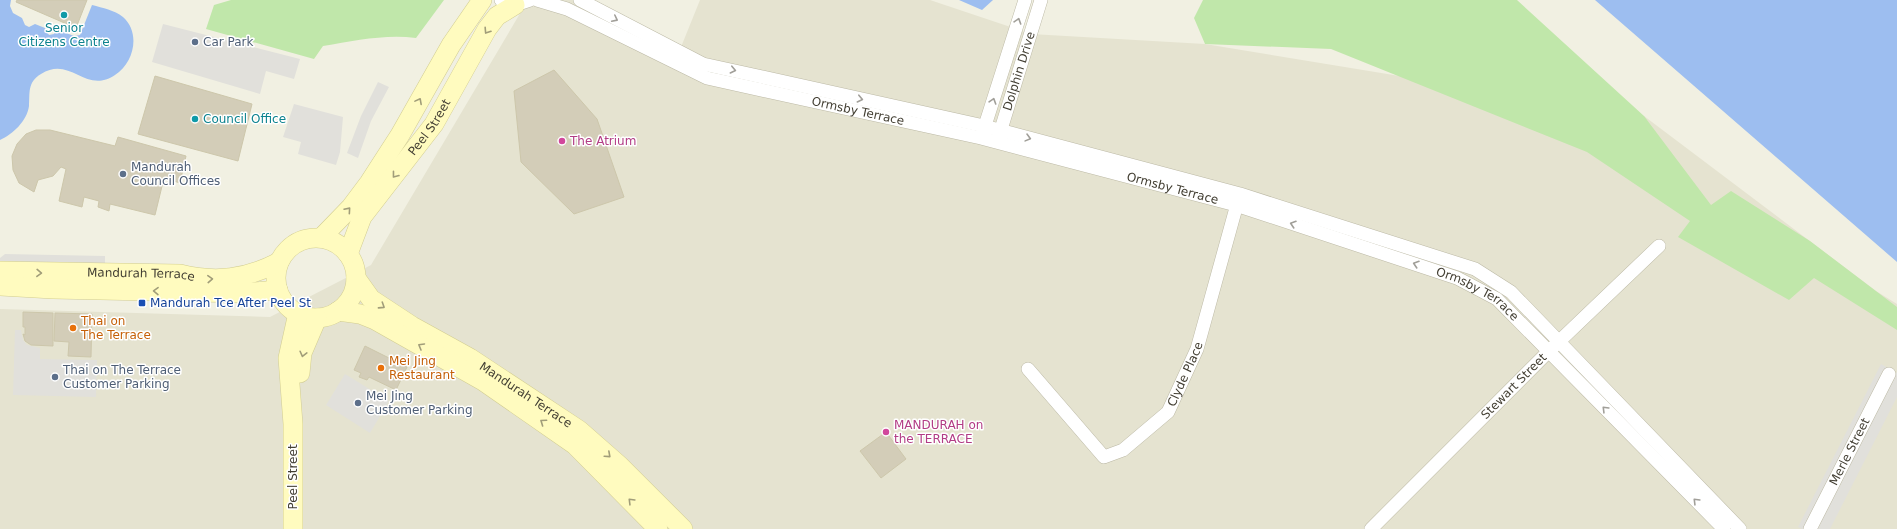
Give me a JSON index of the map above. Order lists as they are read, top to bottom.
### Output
{
  "streets": {
    "main road": ["Peel Street", "Mandurah Terrace"],
    "street": [
      "Dolphin Drive",
      "Ormsby Terrace",
      "Clyde Place",
      "Stewart Street",
      "Merle Street"
    ]
  },
  "crossings": [
    ["Dolphin Drive", "Ormsby Terrace"],
    ["Ormsby Terrace", "Clyde Place"],
    ["Ormsby Terrace", "Stewart Street"],
    ["Peel Street", "Mandurah Terrace"]
  ],
  "places": {
    "other": [
      "Senior Citizens Centre",
      "Car Park",
      "Council Office",
      "The Atrium",
      "Mandurah Council Offices",
      "Thai on The Terrace",
      "Mei Jing Restaurant",
      "Thai on The Terrace Customer Parking",
      "Mei Jing Customer Parking",
      "MANDURAH on the TERRACE"
    ],
    "transit": ["Mandurah Tce After Peel St"]
  }
}
